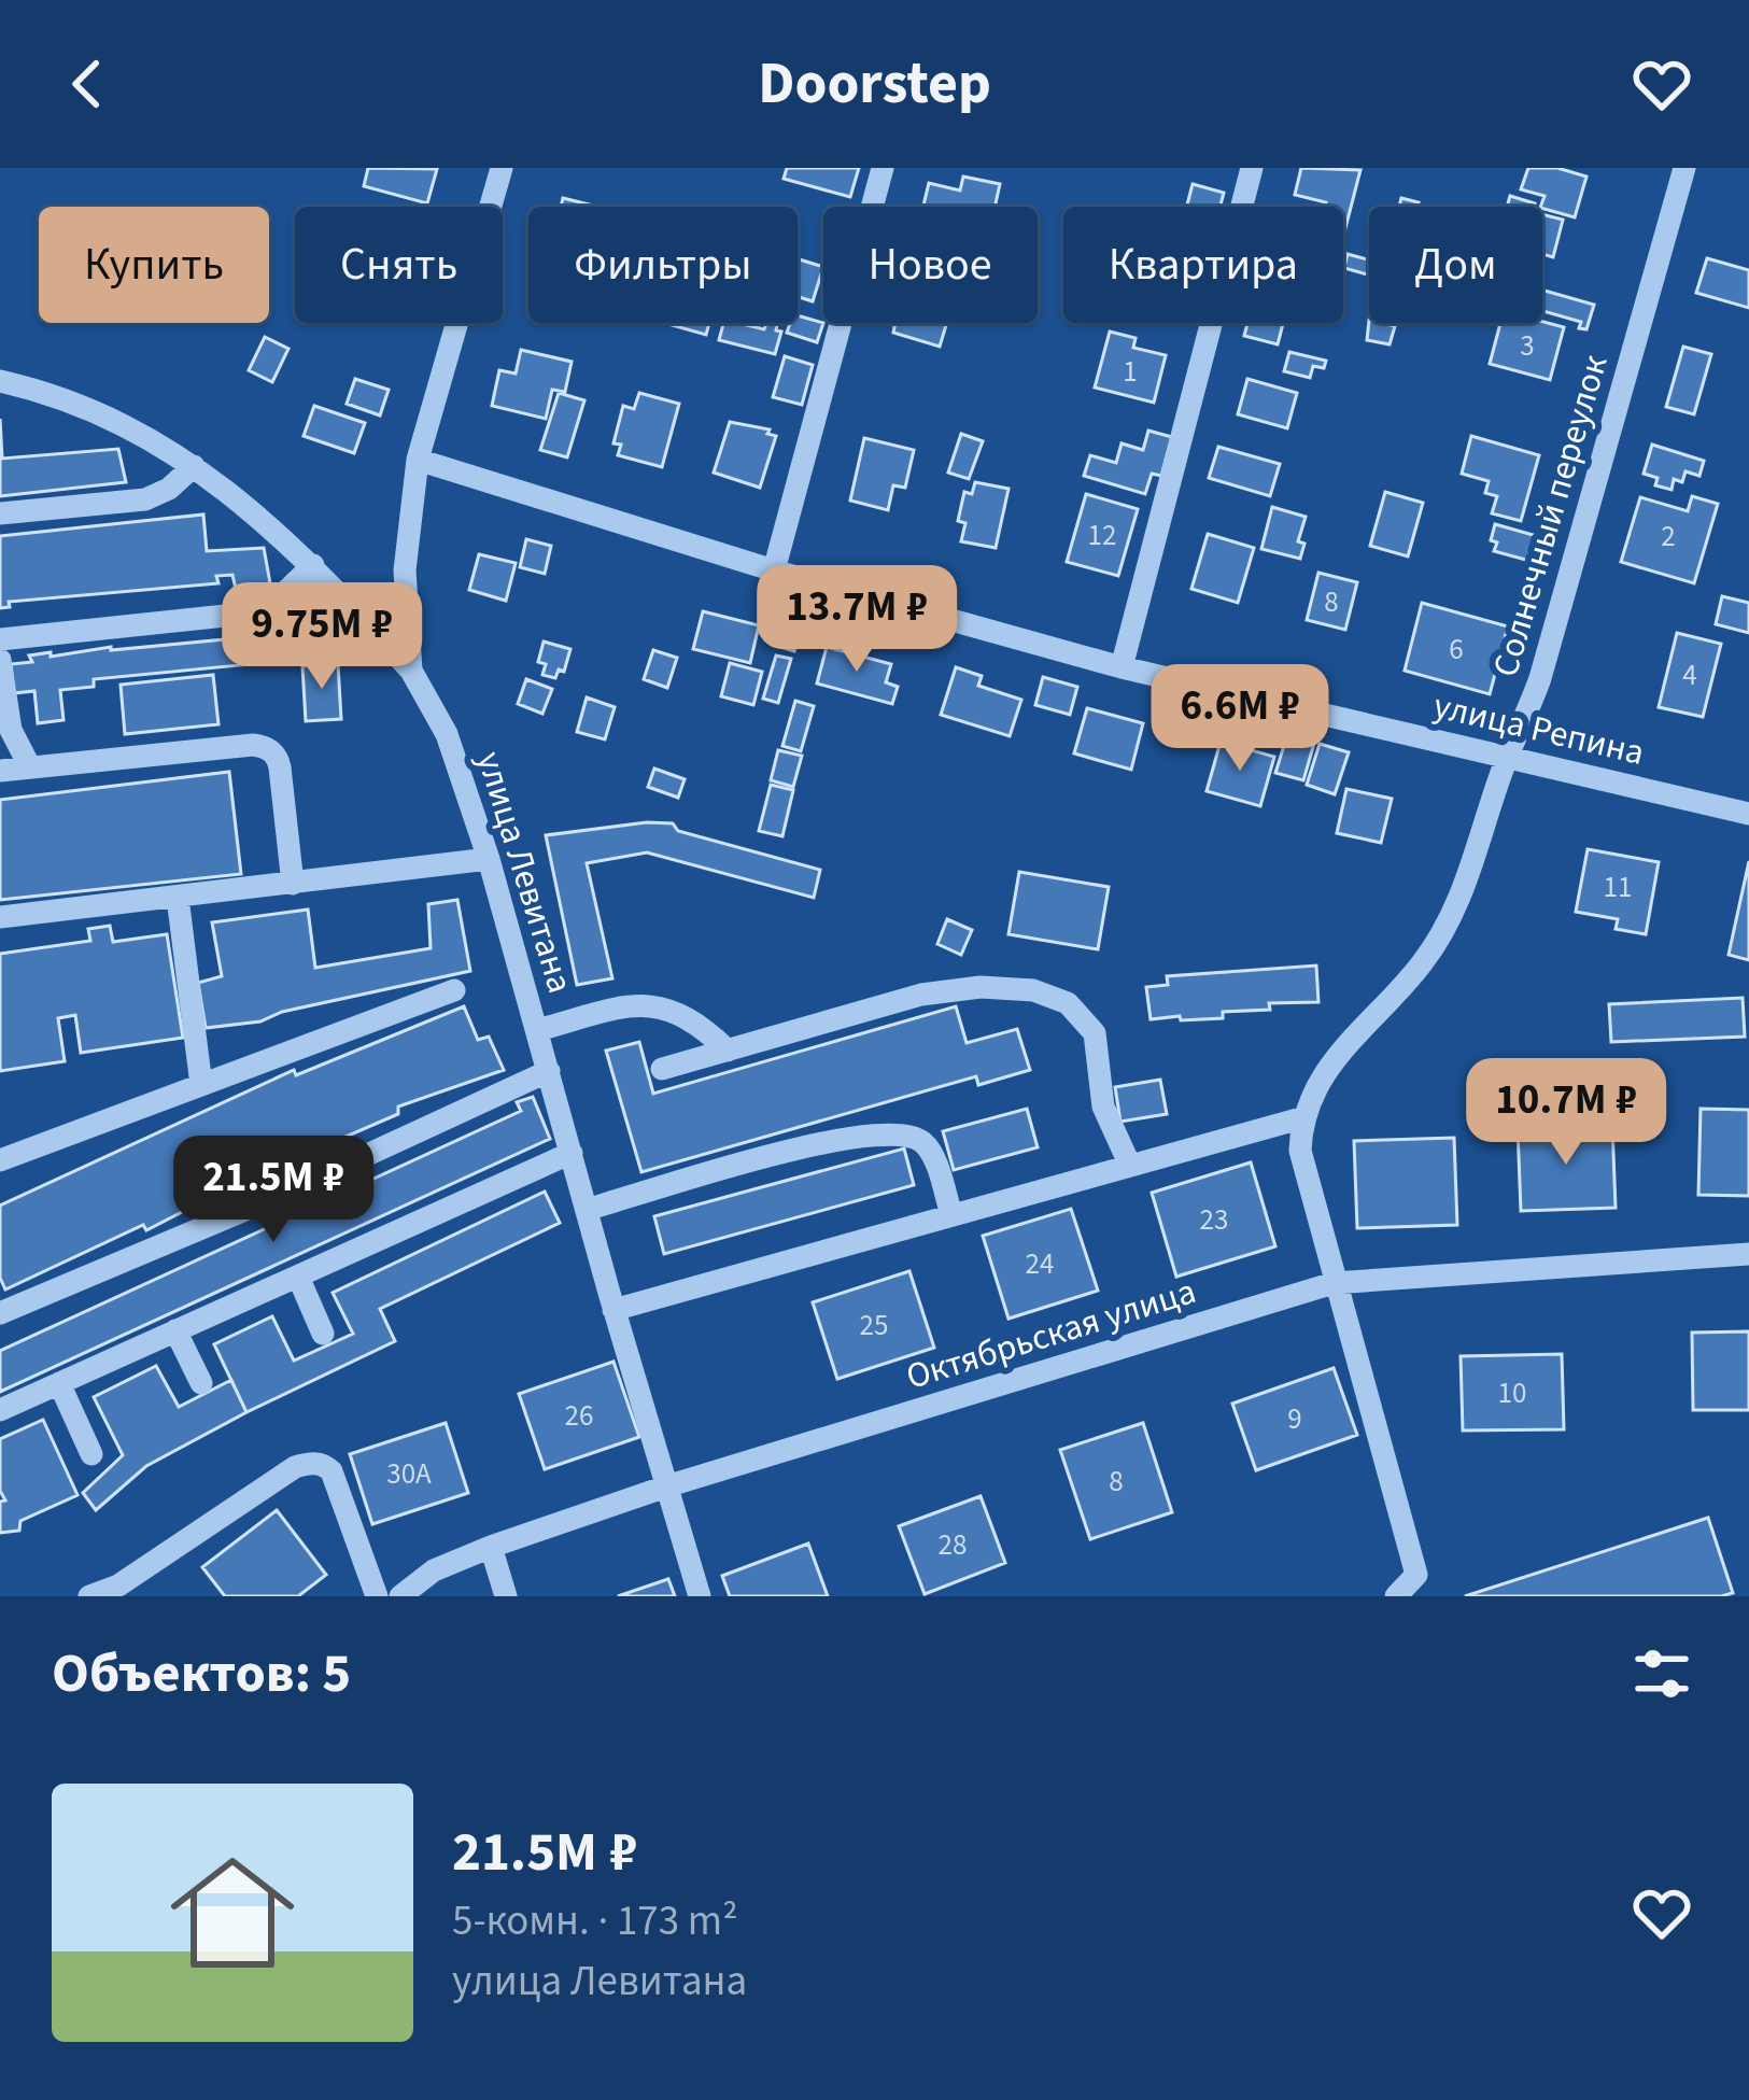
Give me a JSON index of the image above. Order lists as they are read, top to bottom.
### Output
{
  "streets": {
    "street": [
      "Солнечный переулок",
      "улица Репина",
      "улица Левитана",
      "Октябрьская улица"
    ]
  },
  "crossings": [
    ["Солнечный переулок", "улица Репина"],
    ["Солнечный переулок", "Октябрьская улица"],
    ["улица Репина", "улица Левитана"],
    ["улица Левитана", "Октябрьская улица"]
  ],
  "house_numbers": [
    "3",
    "1",
    "12",
    "2",
    "8",
    "6",
    "4",
    "11",
    "23",
    "24",
    "25",
    "10",
    "26",
    "9",
    "30А",
    "8",
    "28"
  ],
  "page": {
    "header": "Doorstep",
    "chip": [
      "Купить",
      "Снять",
      "Фильтры",
      "Новое",
      "Квартира",
      "Дом"
    ],
    "price": [
      "13.7M ₽",
      "9.75M ₽",
      "6.6M ₽",
      "10.7M ₽",
      "21.5M ₽"
    ],
    "heading": "Объектов: 5",
    "list": [
      {
        "name": "21.5M ₽",
        "note": "5-комн. · 173 m² · улица Левитана"
      }
    ]
  }
}
